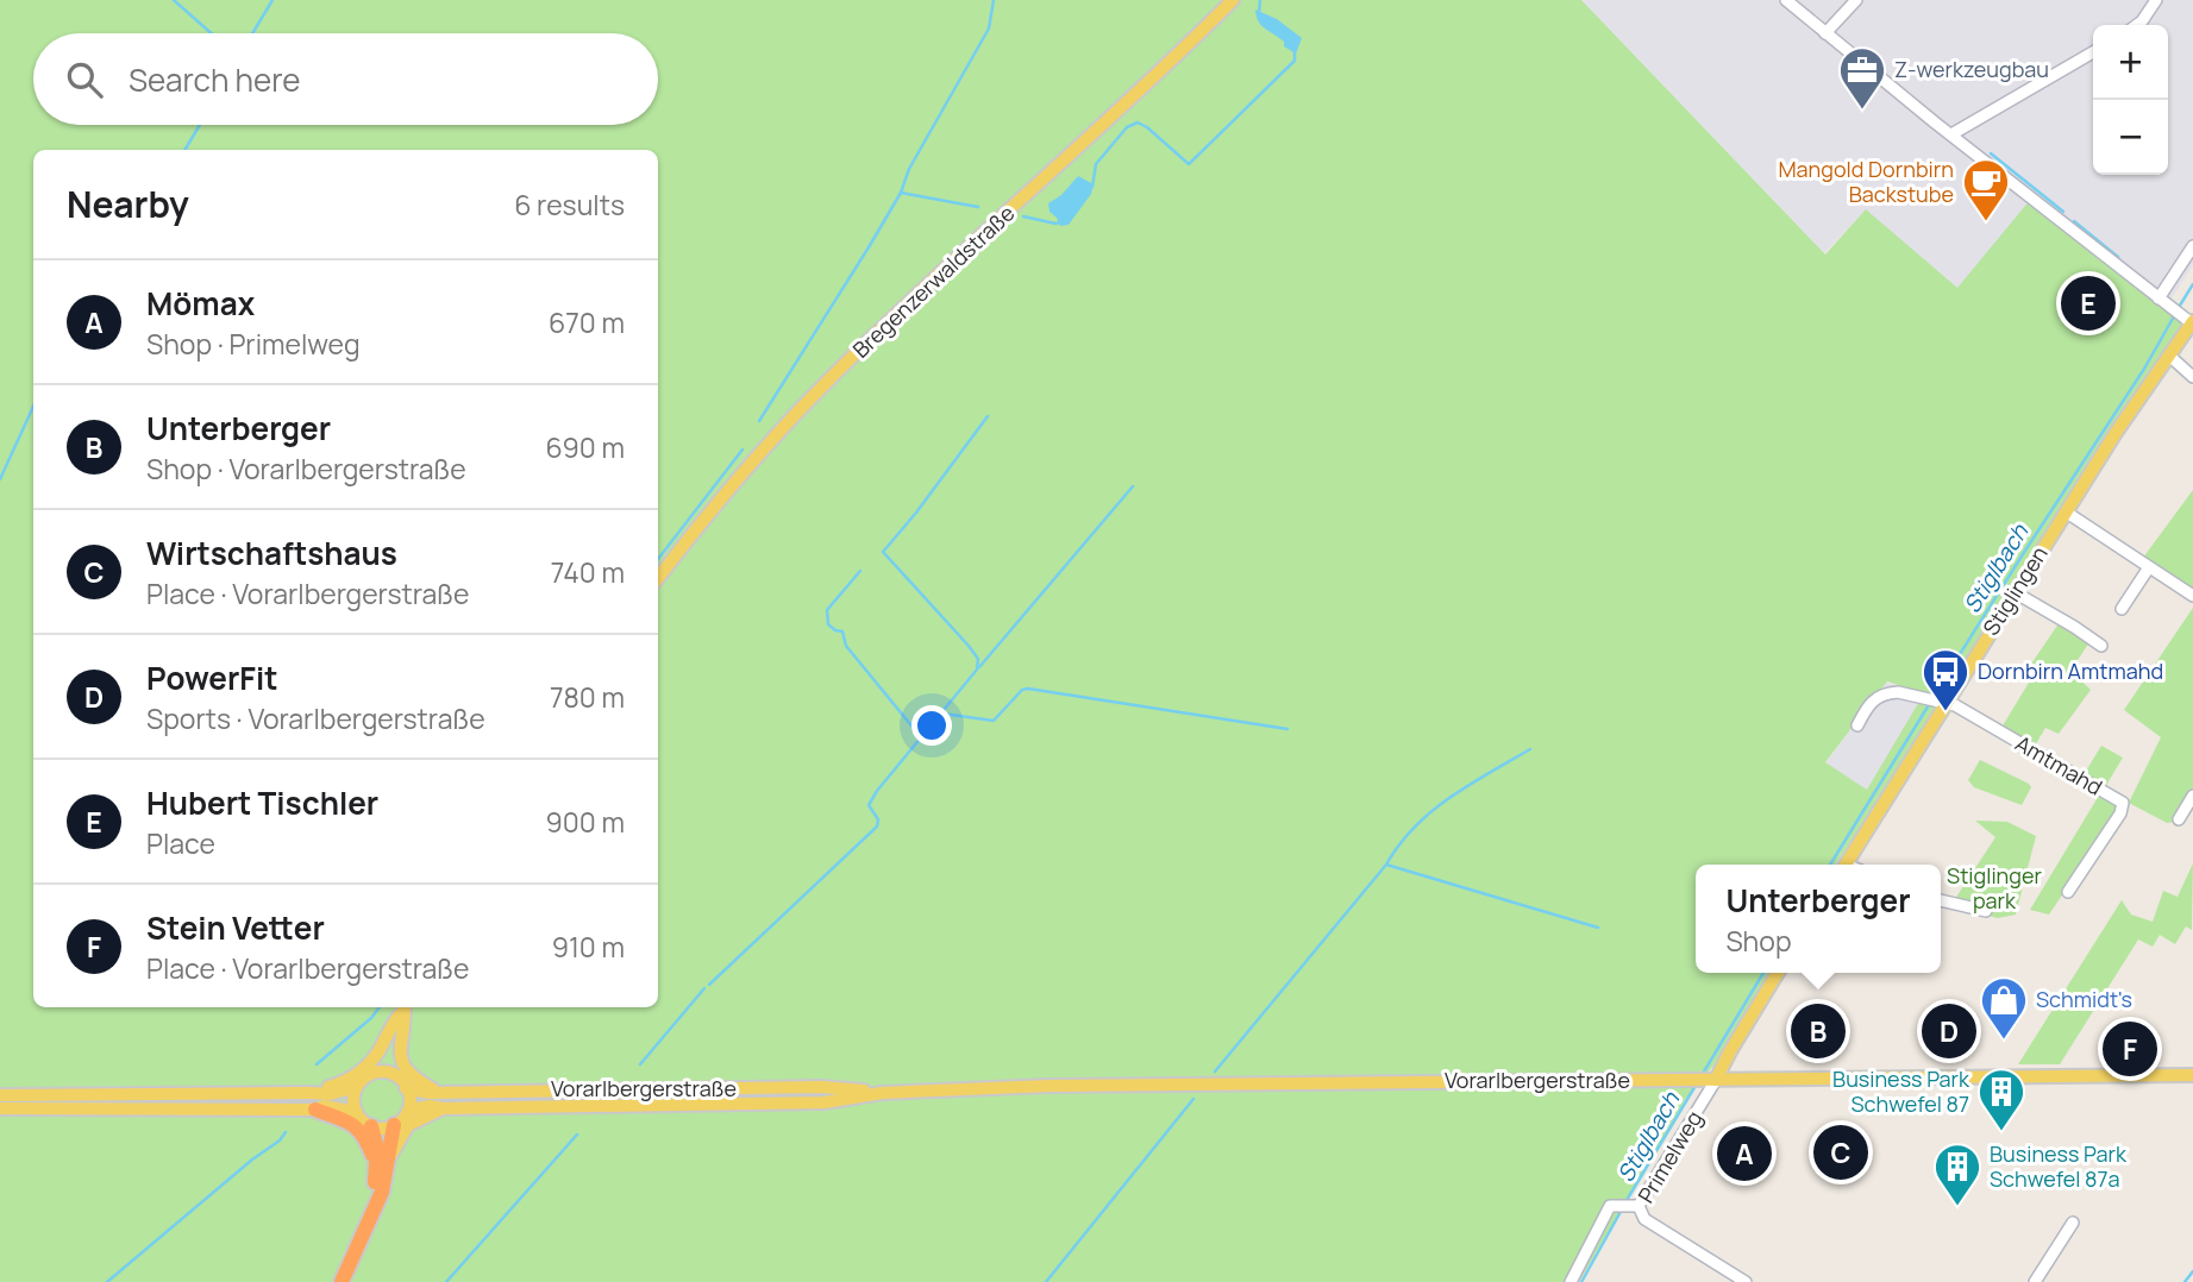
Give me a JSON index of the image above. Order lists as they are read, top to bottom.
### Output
{
  "streets": {
    "main road": ["Bregenzerwaldstraße", "Stiglingen", "Vorarlbergerstraße"],
    "street": ["Amtmahd", "Primelweg"]
  },
  "crossings": [
    ["Stiglingen", "Amtmahd"],
    ["Vorarlbergerstraße", "Primelweg"]
  ],
  "water": ["Stiglbach"],
  "parks": ["Stiglinger park"],
  "places": {
    "office": ["Z-werkzeugbau"],
    "cafe": ["Mangold Dornbirn Backstube"],
    "bus stop": ["Dornbirn Amtmahd"],
    "shop": ["Schmidt's"],
    "building": ["Business Park Schwefel 87", "Business Park Schwefel 87a"]
  },
  "page": {
    "map_buttons": ["+", "−"],
    "search": "Search here",
    "heading": ["Nearby", "6 results"],
    "list": [
      {
        "mark": "A",
        "name": "Mömax",
        "note": "Shop · Primelweg",
        "value": "670 m"
      },
      {
        "mark": "B",
        "name": "Unterberger",
        "note": "Shop · Vorarlbergerstraße",
        "value": "690 m"
      },
      {
        "mark": "C",
        "name": "Wirtschaftshaus",
        "note": "Place · Vorarlbergerstraße",
        "value": "740 m"
      },
      {
        "mark": "D",
        "name": "PowerFit",
        "note": "Sports · Vorarlbergerstraße",
        "value": "780 m"
      },
      {
        "mark": "E",
        "name": "Hubert Tischler",
        "note": "Place",
        "value": "900 m"
      },
      {
        "mark": "F",
        "name": "Stein Vetter",
        "note": "Place · Vorarlbergerstraße",
        "value": "910 m"
      }
    ],
    "pins": [
      "E",
      "B",
      "D",
      "F",
      "C",
      "A"
    ],
    "popup": ["Unterberger", "Shop"]
  }
}
